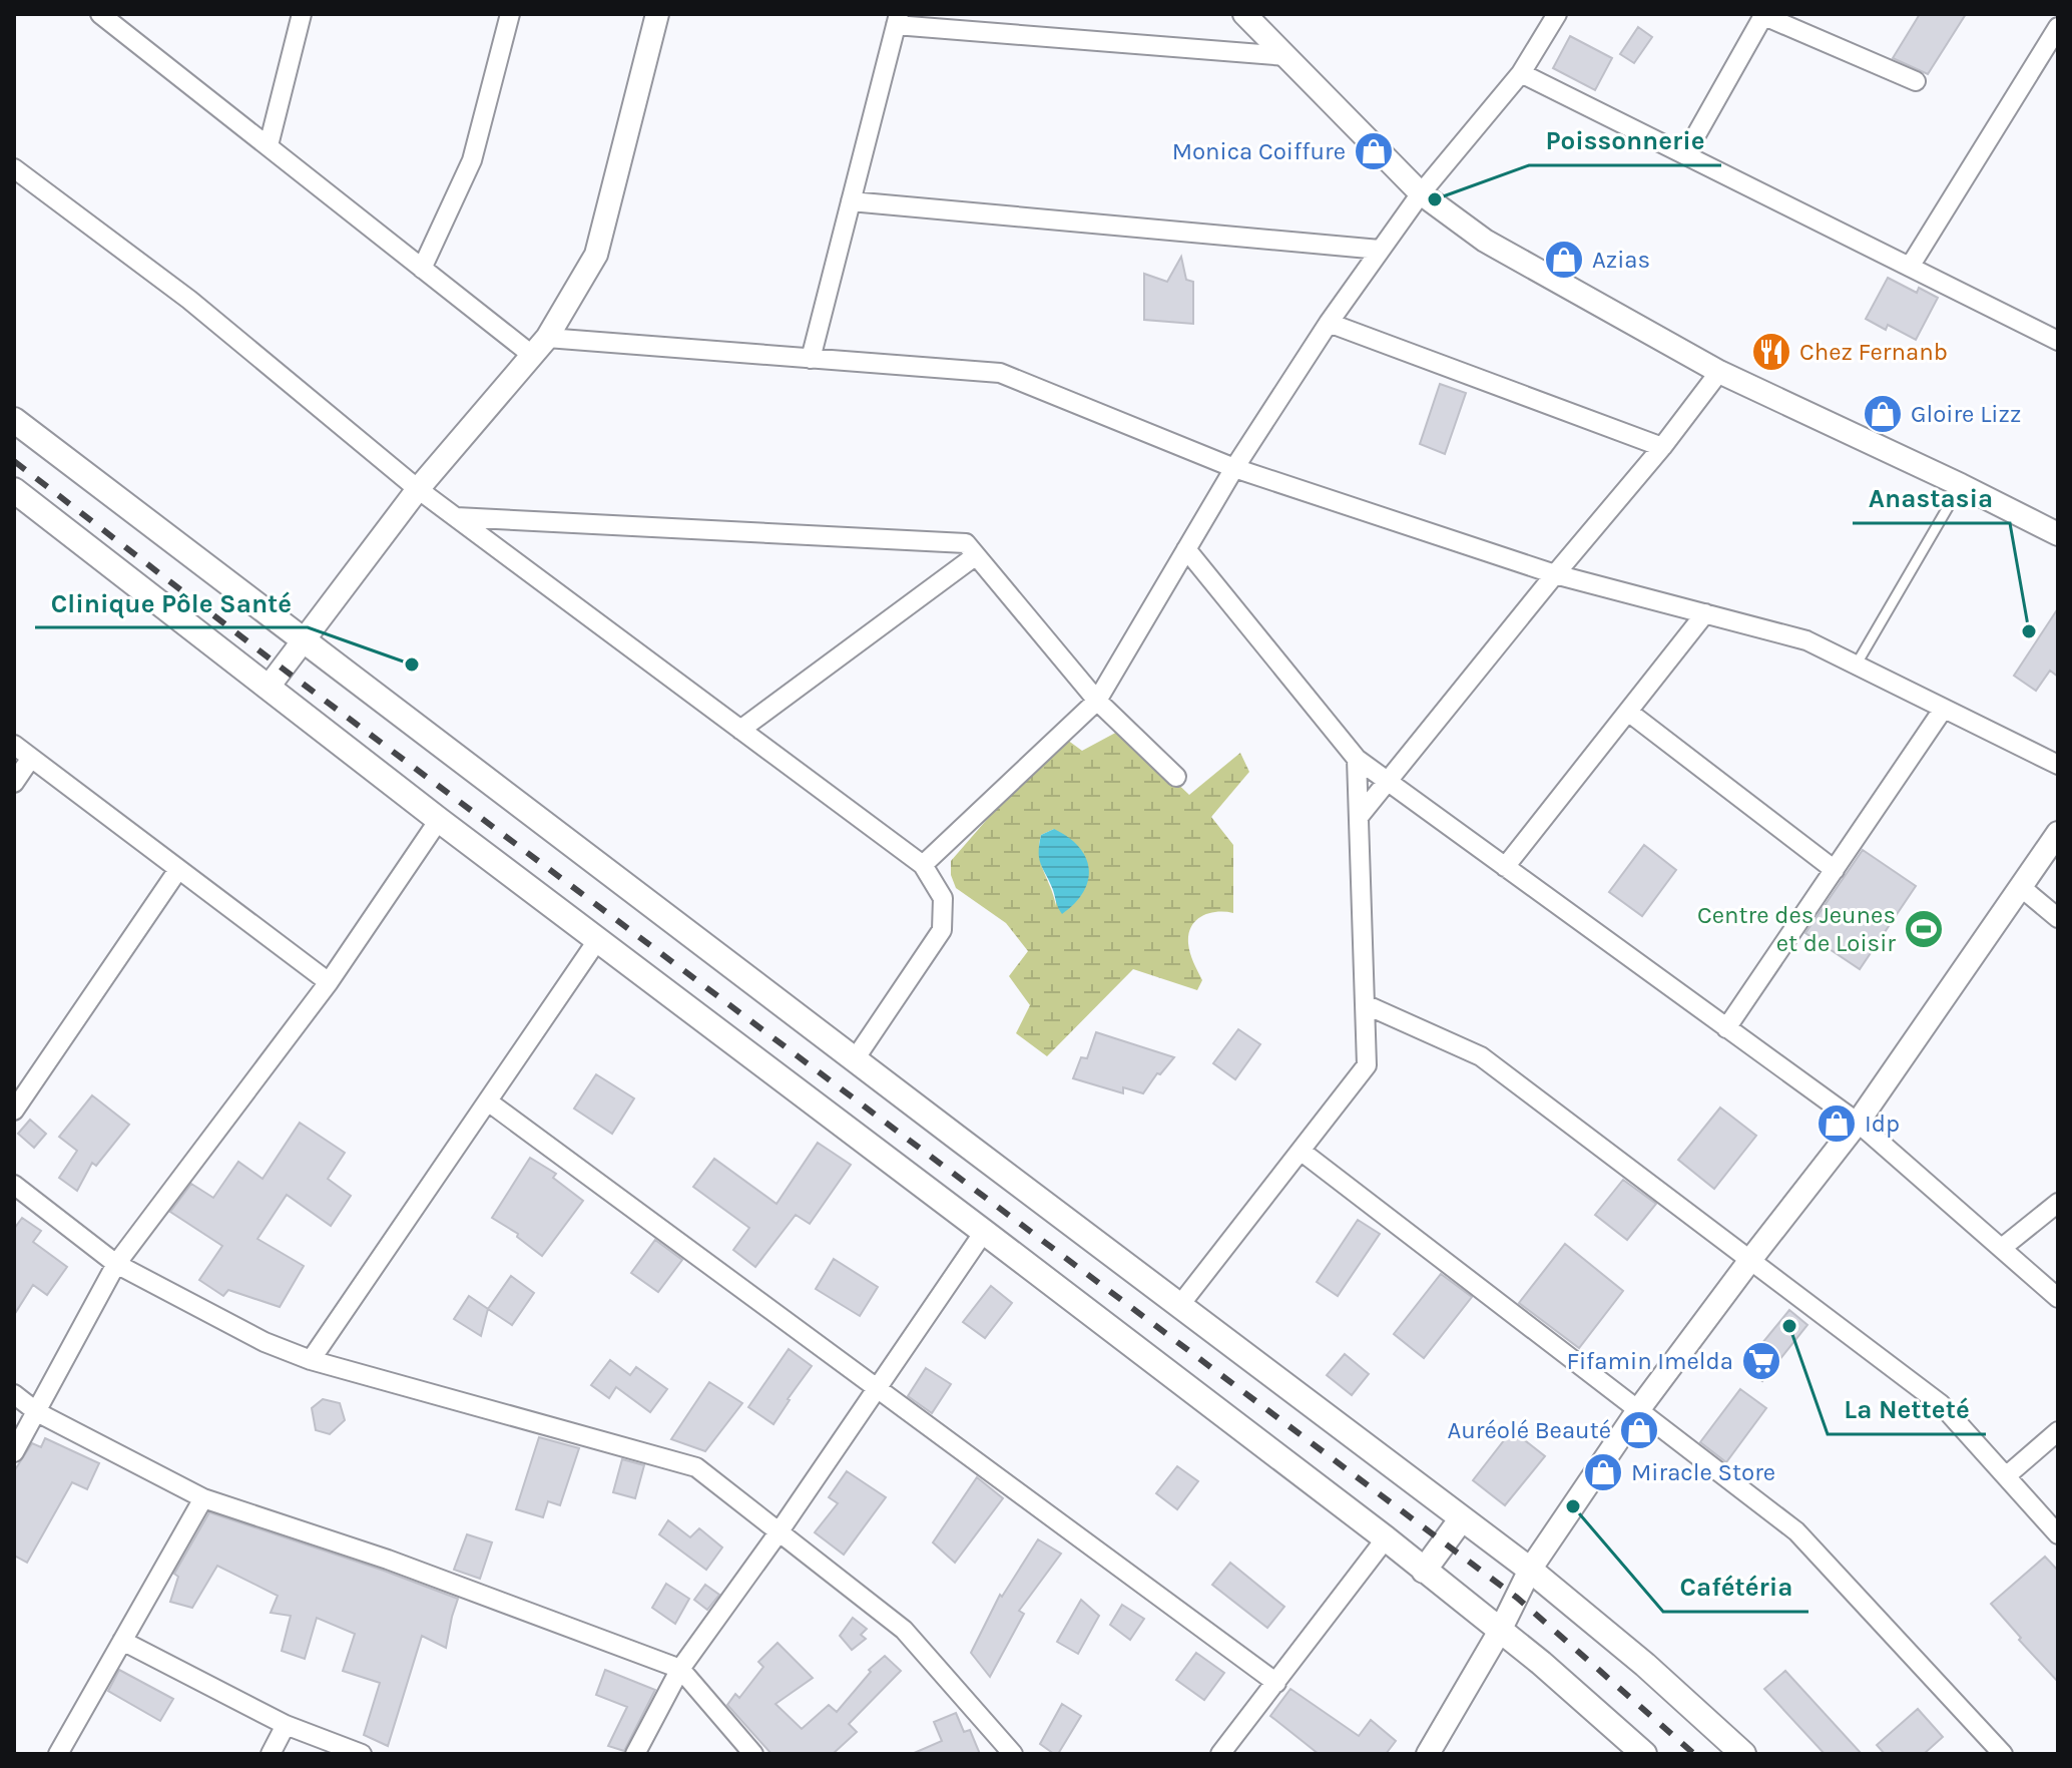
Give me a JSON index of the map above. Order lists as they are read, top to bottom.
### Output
{
  "places": {
    "shop": [
      "Monica Coiffure",
      "Azias",
      "Gloire Lizz",
      "Idp",
      "Auréolé Beauté",
      "Miracle Store"
    ],
    "other": [
      "Poissonnerie",
      "Anastasia",
      "Clinique Pôle Santé",
      "La Netteté",
      "Cafétéria"
    ],
    "restaurant": ["Chez Fernanb"],
    "sports": ["Centre des Jeunes et de Loisir"],
    "supermarket": ["Fifamin Imelda"]
  }
}
